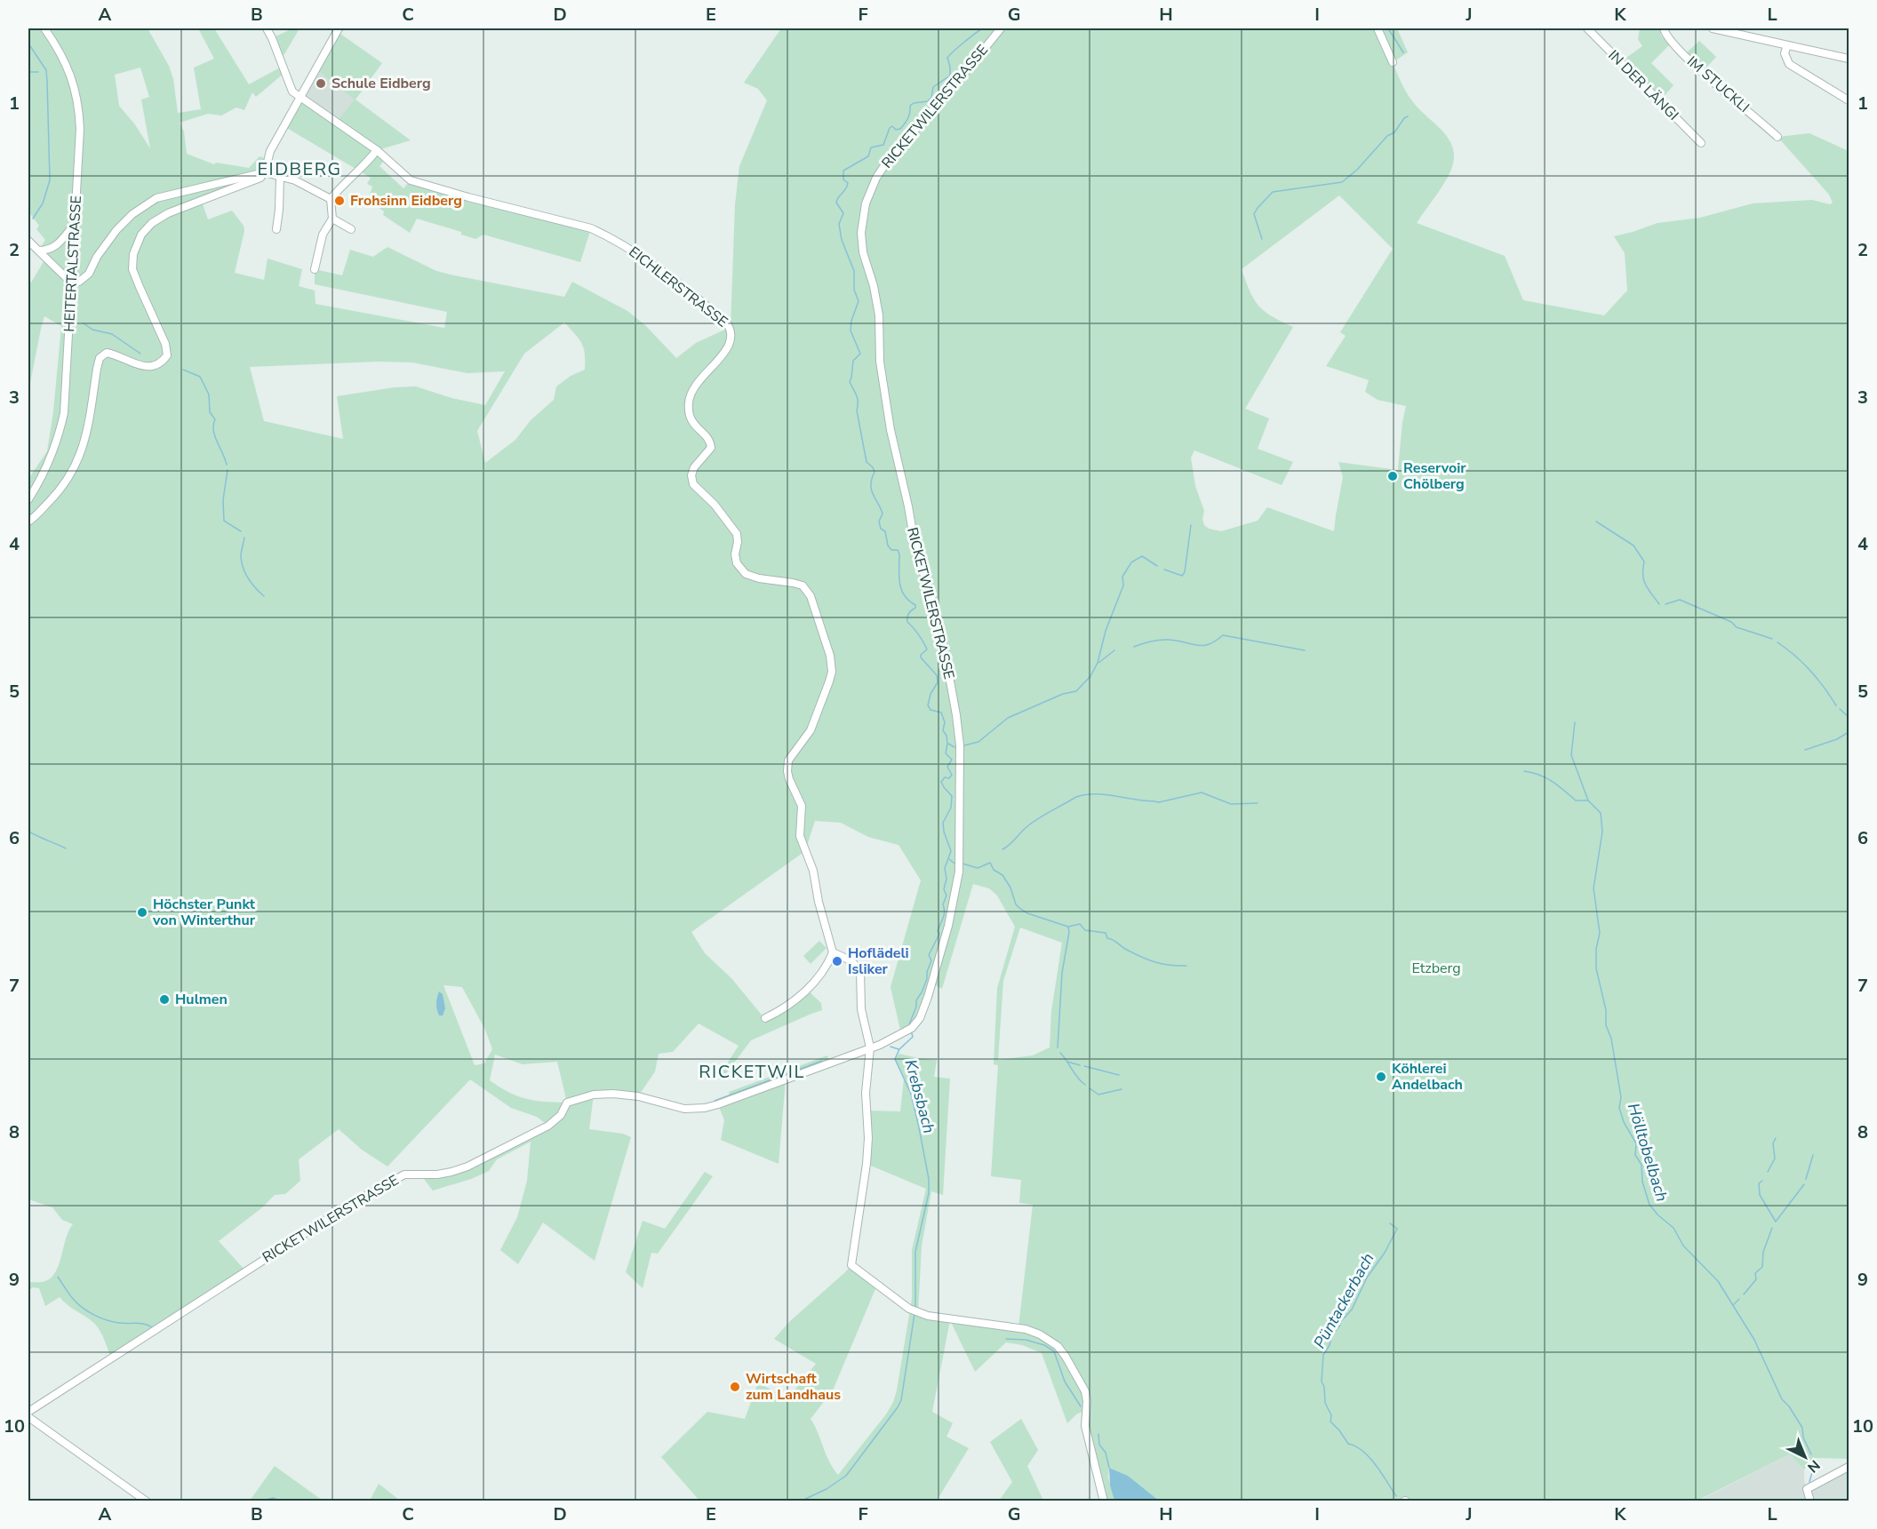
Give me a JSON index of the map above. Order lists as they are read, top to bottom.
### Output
{
  "streets": {
    "street": [
      "IM STUCKLI",
      "IN DER LÄNGI",
      "RICKETWILERSTRASSE",
      "HEITERTALSTRASSE",
      "EICHLERSTRASSE"
    ]
  },
  "districts": ["EIDBERG", "RICKETWIL"],
  "water": ["Krebsbach", "Hölltobelbach", "Püntackerbach"],
  "parks": ["Etzberg"],
  "places": [
    "Schule Eidberg",
    "Frohsinn Eidberg",
    "Reservoir Chölberg",
    "Höchster Punkt von Winterthur",
    "Hoflädeli Isliker",
    "Hulmen",
    "Köhlerei Andelbach",
    "Wirtschaft zum Landhaus"
  ],
  "north": "bottom right",
  "grid": {
    "columns": [
      "A",
      "B",
      "C",
      "D",
      "E",
      "F",
      "G",
      "H",
      "I",
      "J",
      "K",
      "L"
    ],
    "rows": [
      "1",
      "2",
      "3",
      "4",
      "5",
      "6",
      "7",
      "8",
      "9",
      "10"
    ]
  }
}
